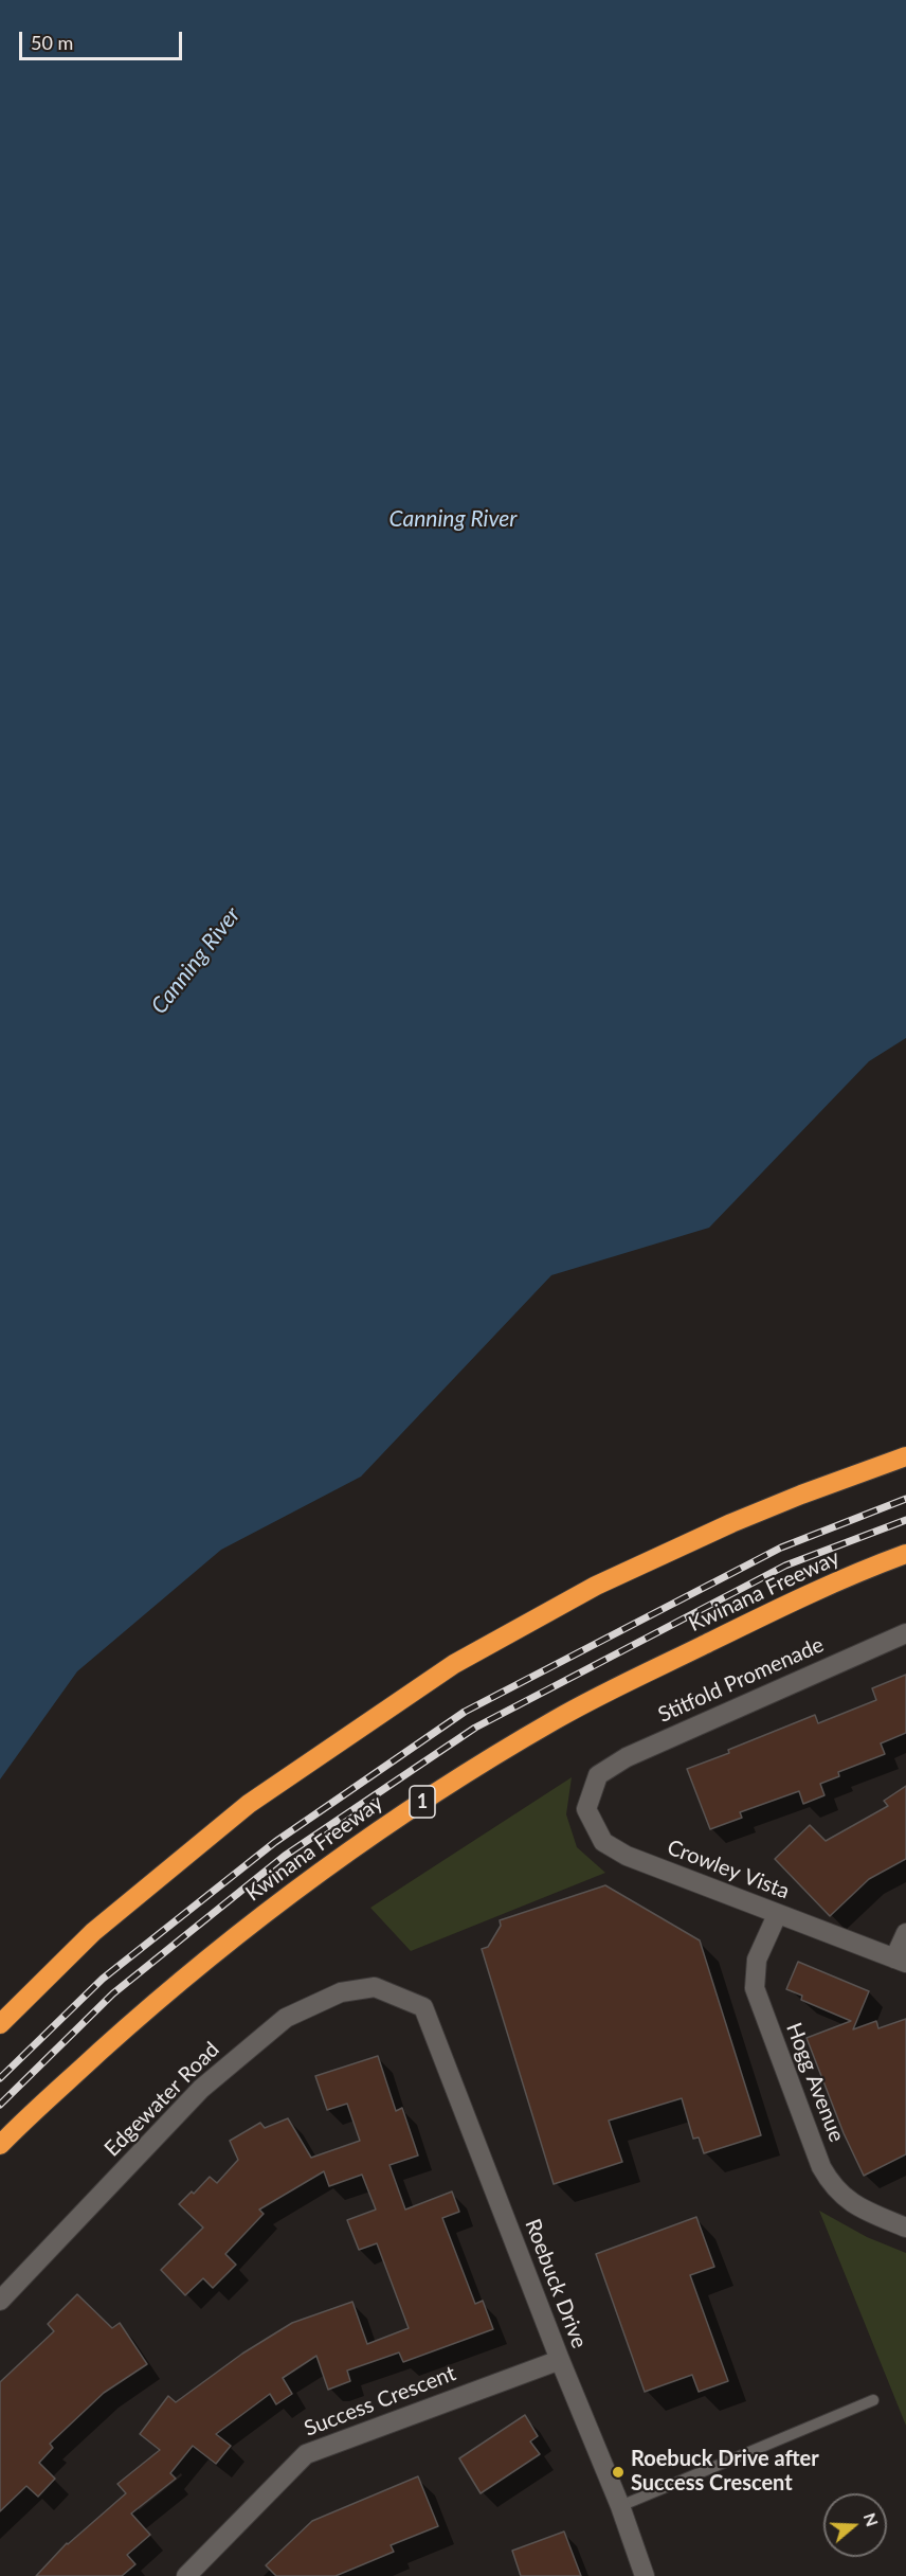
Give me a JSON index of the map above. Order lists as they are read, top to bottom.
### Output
{
  "streets": {
    "highway": ["Kwinana Freeway", "1"],
    "street": [
      "Stitfold Promenade",
      "Crowley Vista",
      "Hogg Avenue",
      "Edgewater Road",
      "Roebuck Drive",
      "Success Crescent"
    ]
  },
  "crossings": [
    ["Stitfold Promenade", "Crowley Vista"],
    ["Crowley Vista", "Hogg Avenue"],
    ["Edgewater Road", "Roebuck Drive"],
    ["Roebuck Drive", "Success Crescent"]
  ],
  "water": ["Canning River"],
  "places": ["Roebuck Drive after Success Crescent"],
  "scale_bar": "50 m",
  "north": "right"
}
